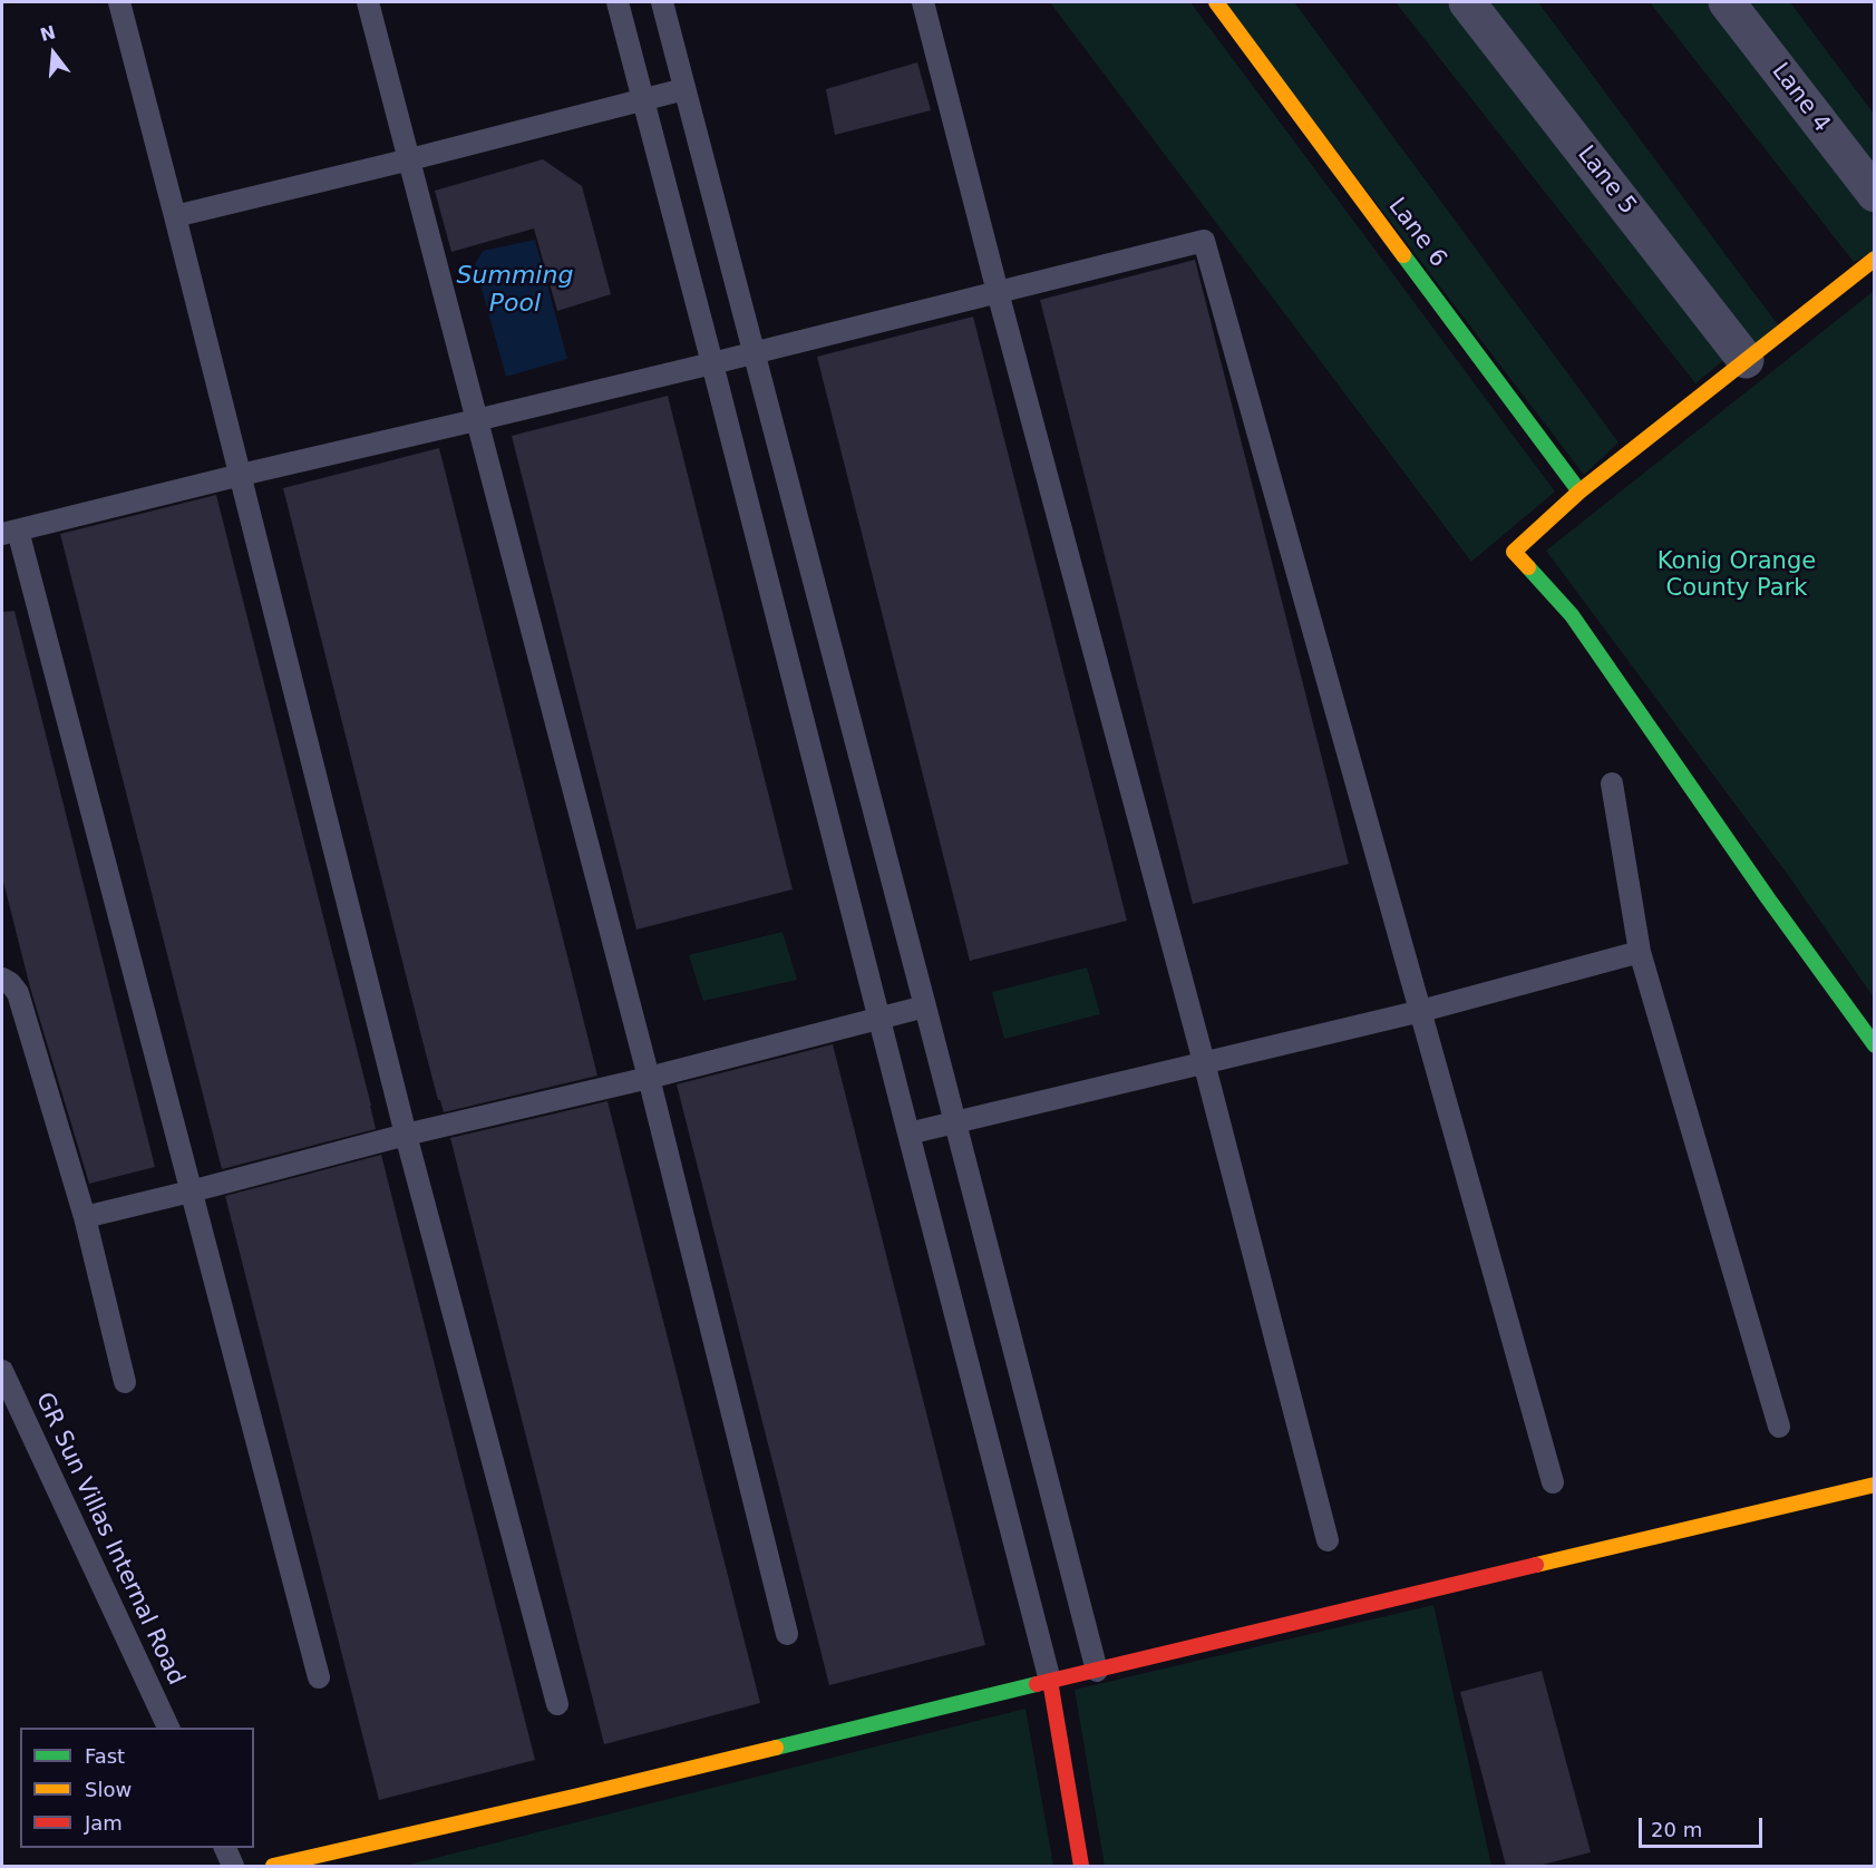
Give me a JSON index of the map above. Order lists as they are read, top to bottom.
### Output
{
  "streets": {
    "street": ["Lane 4", "Lane 5", "Lane 6"],
    "lane": ["GR Sun Villas Internal Road"]
  },
  "water": ["Summing Pool"],
  "parks": ["Konig Orange County Park"],
  "legend": ["Fast", "Slow", "Jam"],
  "scale_bar": "20 m",
  "north": "top"
}
